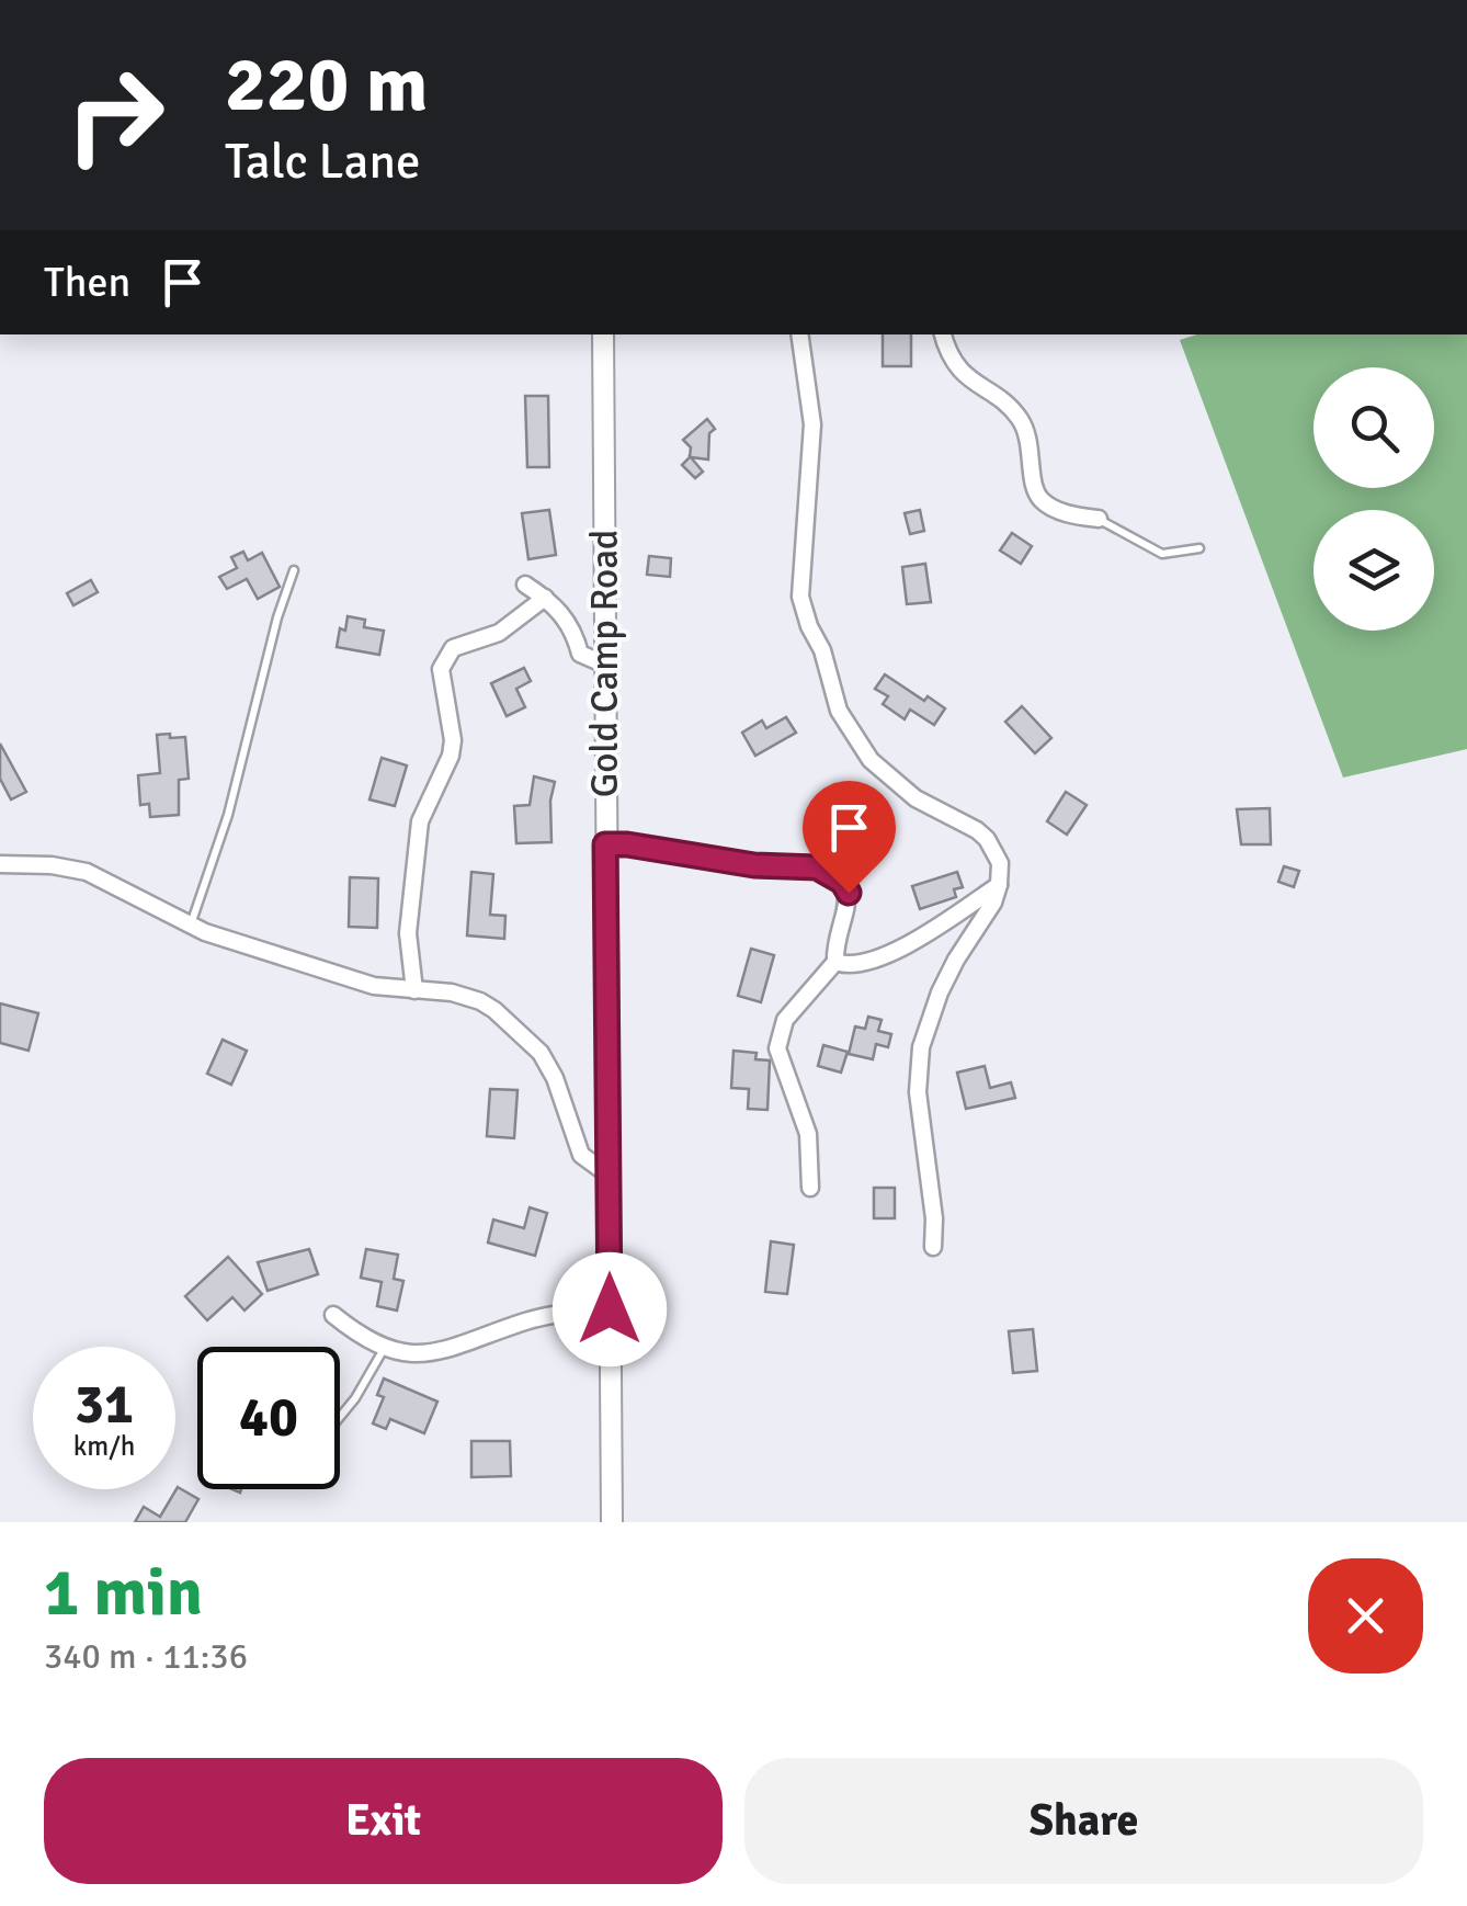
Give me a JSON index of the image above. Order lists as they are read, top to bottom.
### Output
{
  "streets": {
    "street": ["Gold Camp Road"]
  },
  "page": {
    "turn": ["220 m", "Talc Lane"],
    "then": "Then",
    "speed": "31 km/h",
    "limit": "40",
    "heading": ["1 min", "340 m · 11:36"],
    "buttons": ["Exit", "Share"]
  }
}
